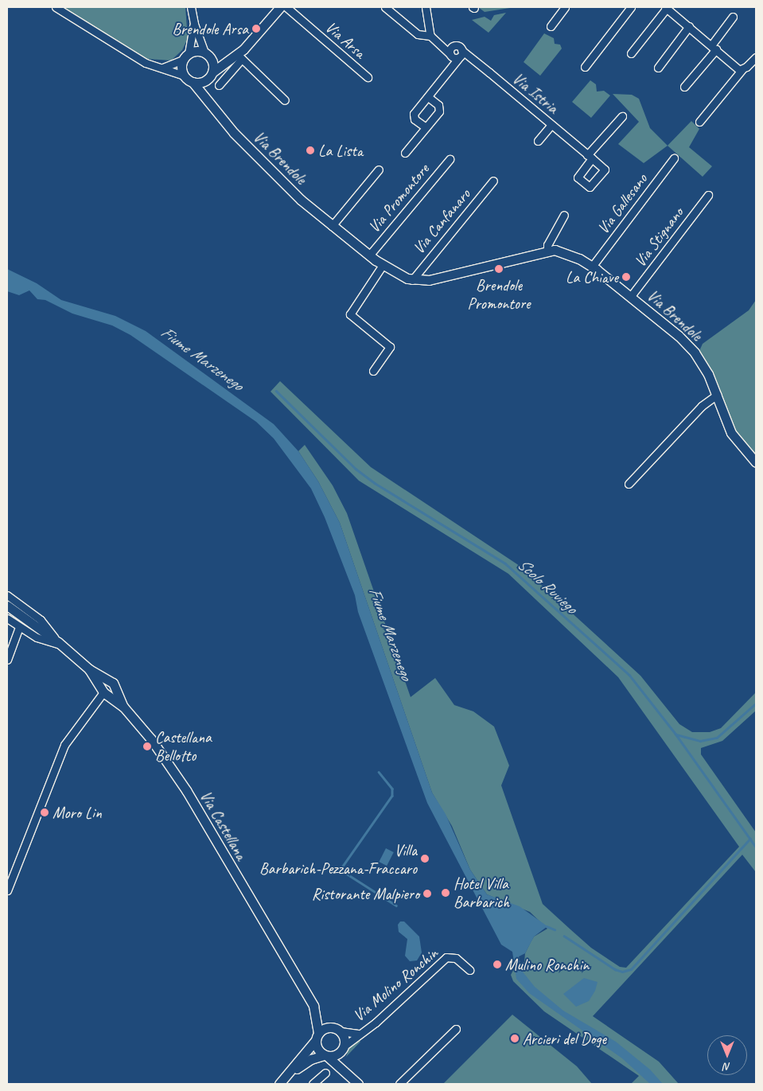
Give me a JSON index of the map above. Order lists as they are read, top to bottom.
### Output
{
  "streets": {
    "street": [
      "Via Arsa",
      "Via Istria",
      "Via Brendole",
      "Via Promontore",
      "Via Gallesano",
      "Via Canfanaro",
      "Via Stignano",
      "Via Castellana",
      "Via Molino Ronchin"
    ]
  },
  "crossings": [
    ["Via Brendole", "Via Promontore"],
    ["Via Brendole", "Via Gallesano"],
    ["Via Brendole", "Via Canfanaro"],
    ["Via Brendole", "Via Stignano"],
    ["Via Castellana", "Via Molino Ronchin"]
  ],
  "water": ["Fiume Marzenego", "Scolo Ruviego"],
  "places": [
    "Brendole Arsa",
    "La Lista",
    "Brendole Promontore",
    "La Chiave",
    "Castellana Bellotto",
    "Moro Lin",
    "Villa Barbarich-Pezzana-Fraccaro",
    "Hotel Villa Barbarich",
    "Ristorante Malpiero",
    "Mulino Ronchin",
    "Arcieri del Doge"
  ],
  "north": "bottom"
}
